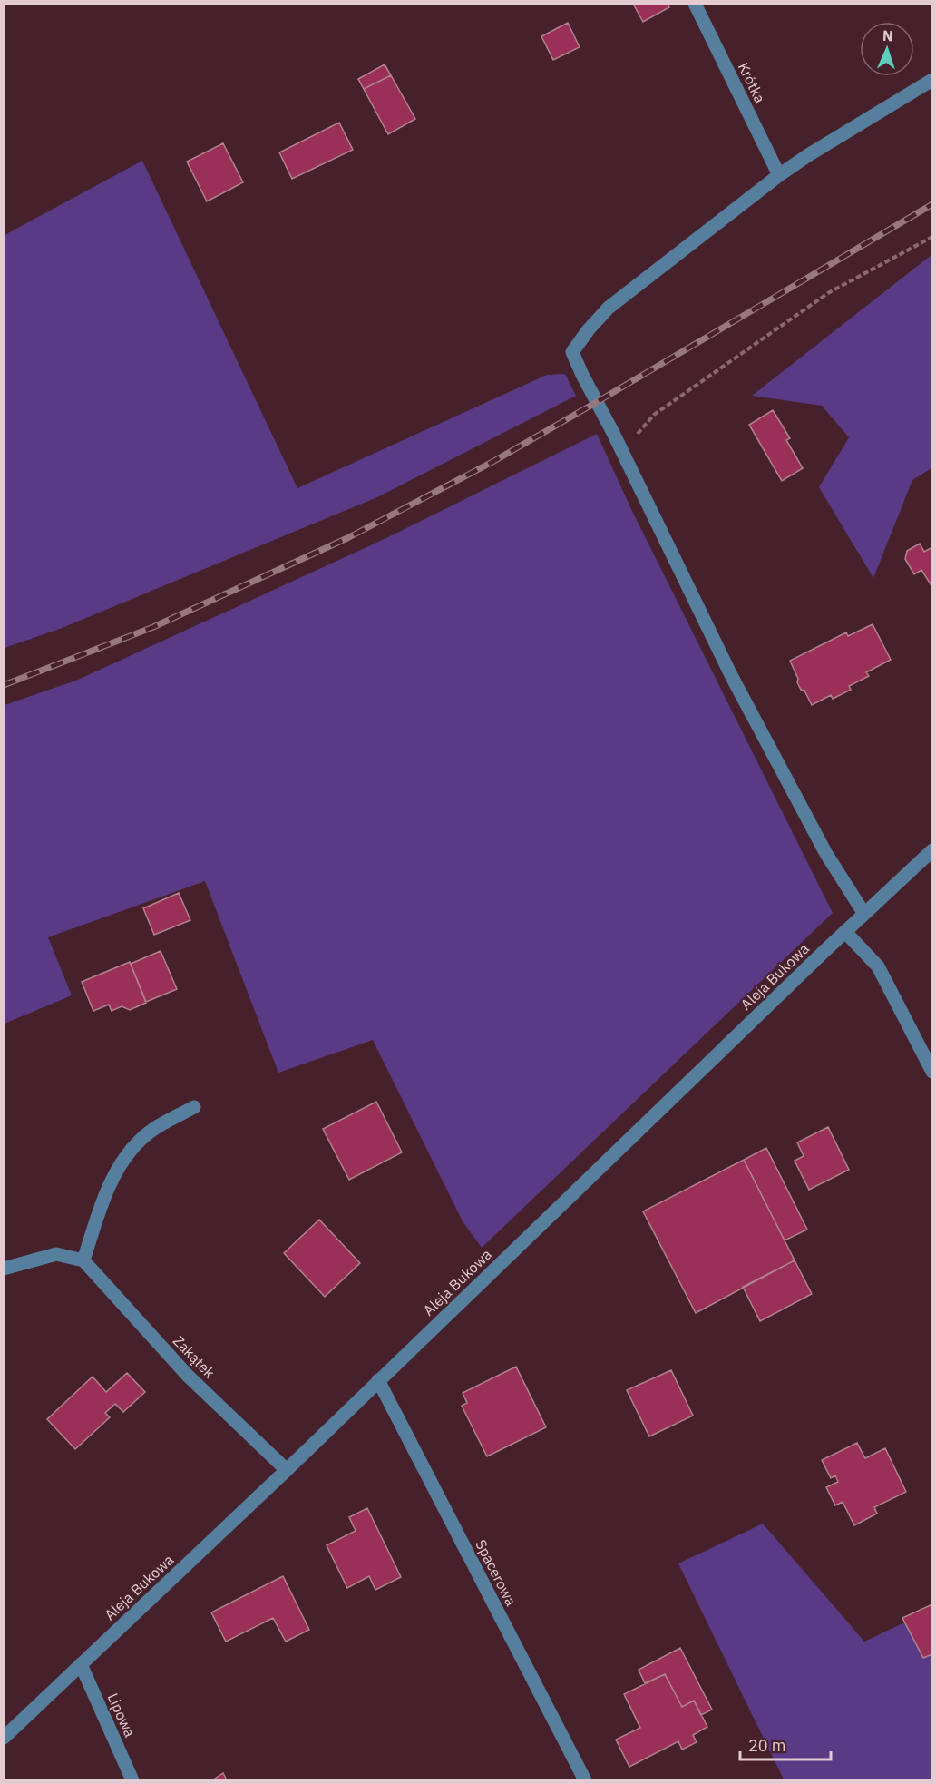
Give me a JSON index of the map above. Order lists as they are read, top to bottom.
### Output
{
  "streets": {
    "street": [
      "Krótka",
      "Aleja Bukowa",
      "Zakątek",
      "Spacerowa",
      "Lipowa"
    ]
  },
  "crossings": [
    ["Aleja Bukowa", "Zakątek"],
    ["Aleja Bukowa", "Spacerowa"],
    ["Aleja Bukowa", "Lipowa"]
  ],
  "scale_bar": "20 m",
  "north": "top"
}
